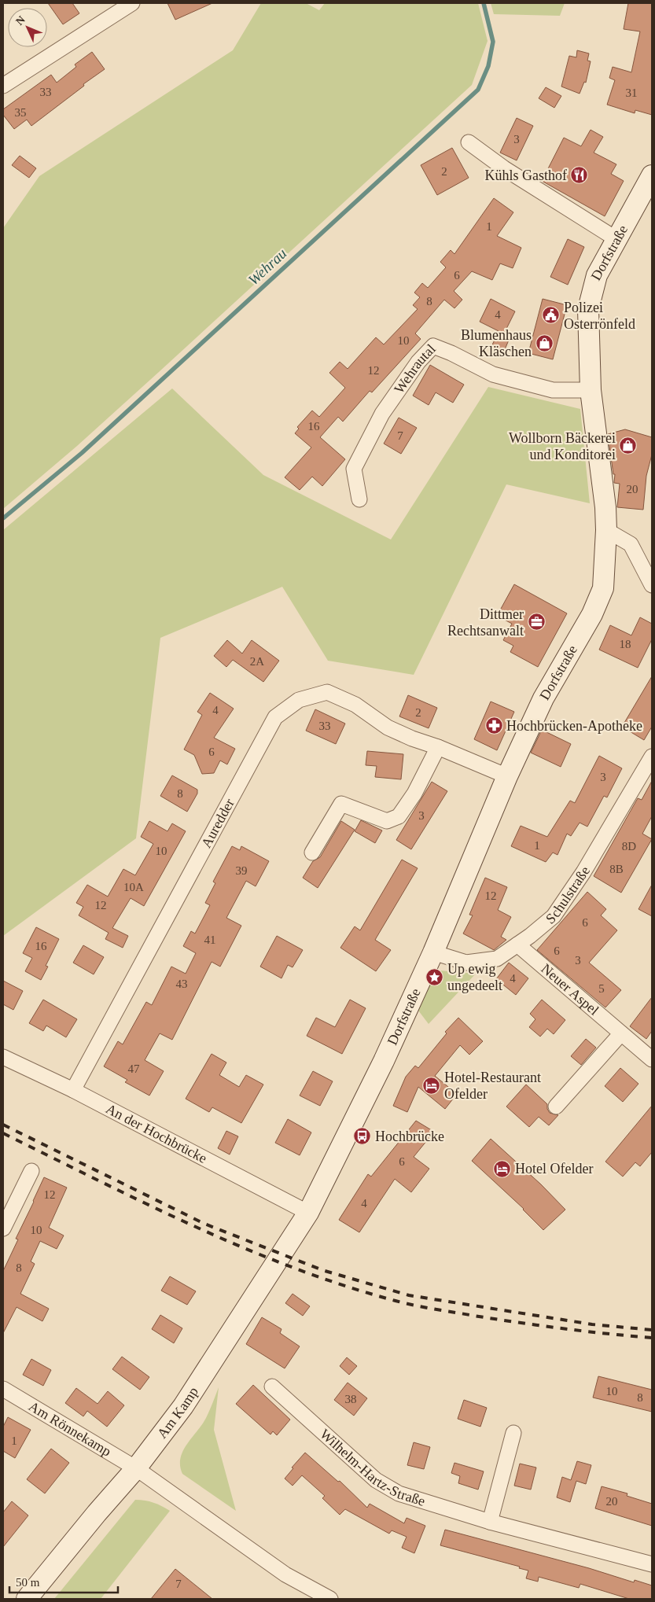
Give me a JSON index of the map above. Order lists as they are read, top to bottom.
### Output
{
  "streets": {
    "main road": ["Dorfstraße", "Am Kamp"],
    "street": [
      "Wehrautal",
      "Auredder",
      "Schulstraße",
      "Neuer Aspel",
      "An der Hochbrücke",
      "Am Rönnekamp",
      "Wilhelm-Hartz-Straße"
    ]
  },
  "crossings": [
    ["Dorfstraße", "Wehrautal"],
    ["Dorfstraße", "Auredder"],
    ["Dorfstraße", "Schulstraße"],
    ["Dorfstraße", "An der Hochbrücke"],
    ["Dorfstraße", "Am Kamp"],
    ["Auredder", "An der Hochbrücke"],
    ["Schulstraße", "Neuer Aspel"],
    ["An der Hochbrücke", "Am Kamp"],
    ["Am Kamp", "Am Rönnekamp"]
  ],
  "water": ["Wehrau"],
  "places": {
    "restaurant": ["Kühls Gasthof"],
    "public building": ["Polizei Osterrönfeld"],
    "shop": ["Blumenhaus Kläschen", "Wollborn Bäckerei und Konditorei"],
    "office": ["Dittmer Rechtsanwalt"],
    "pharmacy": ["Hochbrücken-Apotheke"],
    "place": ["Up ewig ungedeelt"],
    "hotel": ["Hotel-Restaurant Ofelder", "Hotel Ofelder"],
    "bus stop": ["Hochbrücke"]
  },
  "house_numbers": [
    "33",
    "31",
    "35",
    "3",
    "2",
    "1",
    "6",
    "8",
    "4",
    "10",
    "12",
    "16",
    "7",
    "20",
    "18",
    "2A",
    "4",
    "2",
    "33",
    "6",
    "3",
    "8",
    "3",
    "1",
    "8D",
    "10",
    "8B",
    "39",
    "10A",
    "12",
    "12",
    "6",
    "41",
    "16",
    "6",
    "3",
    "4",
    "43",
    "5",
    "47",
    "6",
    "12",
    "4",
    "10",
    "8",
    "10",
    "8",
    "38",
    "1",
    "20",
    "7"
  ],
  "scale_bar": "50 m",
  "north": "top left"
}
